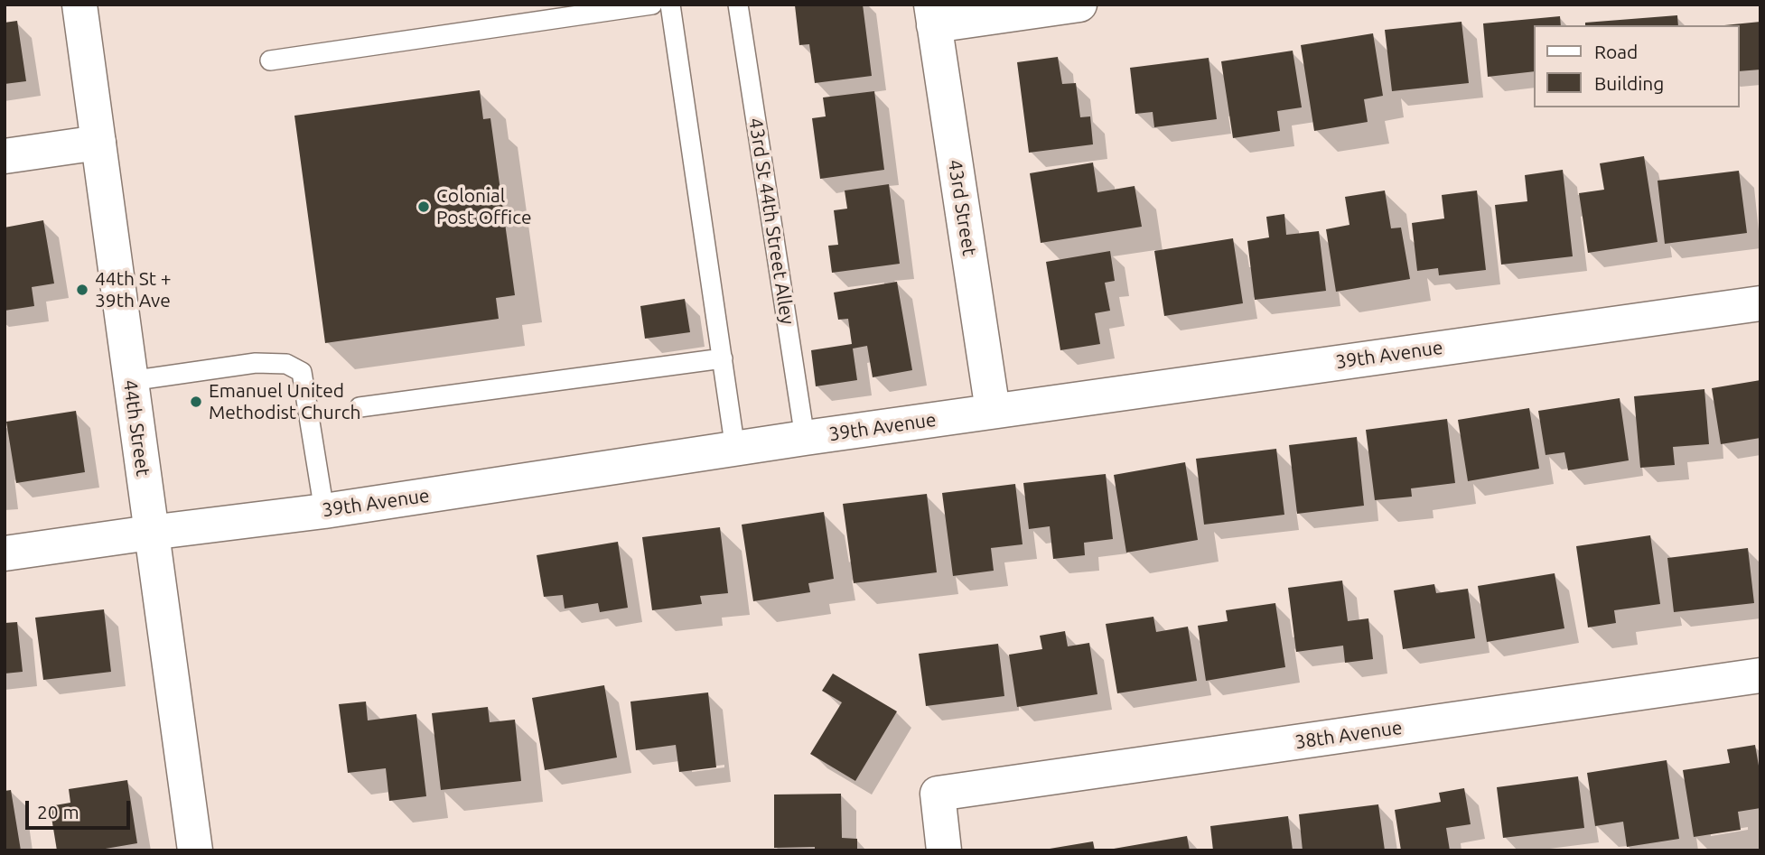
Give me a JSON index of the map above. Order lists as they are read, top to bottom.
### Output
{
  "streets": {
    "street": [
      "43rd Street",
      "39th Avenue",
      "44th Street",
      "38th Avenue"
    ],
    "lane": ["43rd St 44th Street Alley"]
  },
  "crossings": [
    ["43rd Street", "39th Avenue"],
    ["43rd St 44th Street Alley", "39th Avenue"],
    ["39th Avenue", "44th Street"]
  ],
  "places": ["Colonial Post Office", "44th St + 39th Ave", "Emanuel United Methodist Church"],
  "legend": ["Road", "Building"],
  "scale_bar": "20 m"
}
